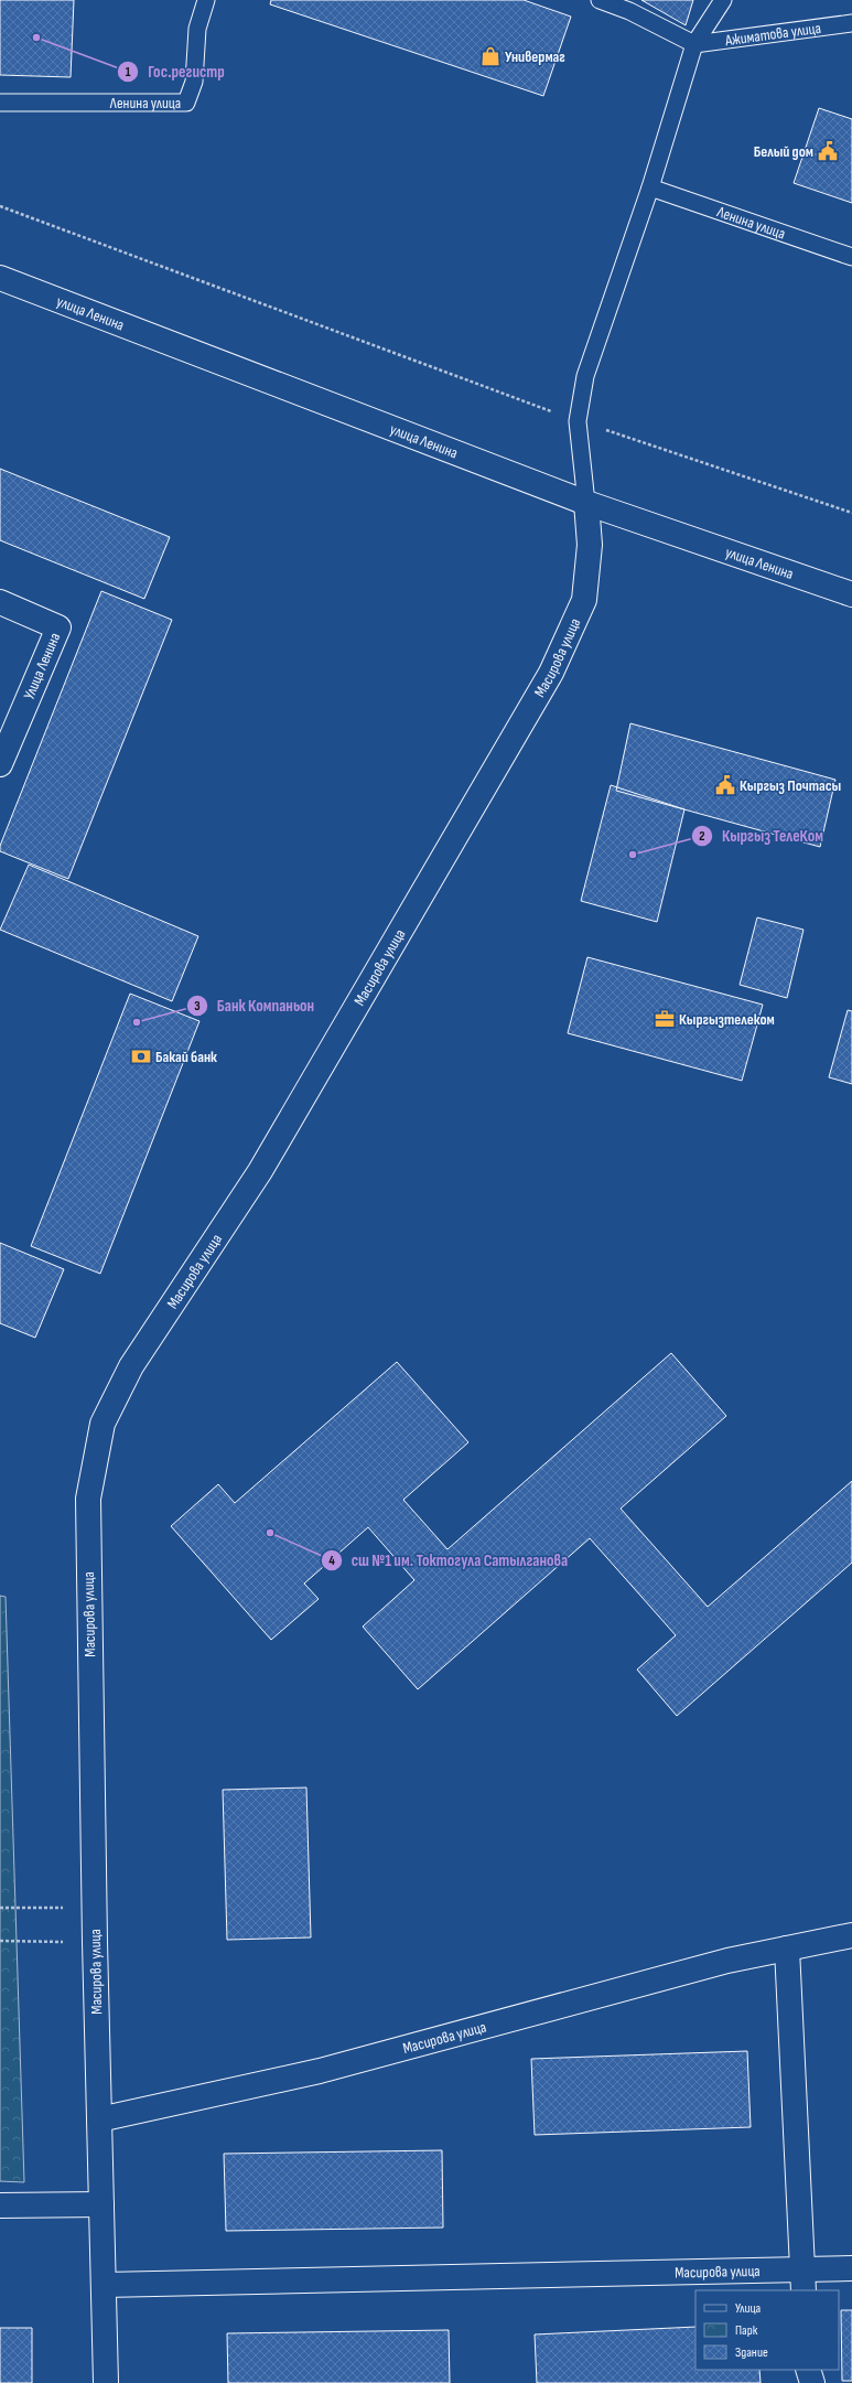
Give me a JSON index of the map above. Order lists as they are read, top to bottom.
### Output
{
  "streets": {
    "street": ["улица Ленина", "Масирова улица", "Улица Ленина"],
    "lane": ["Ажиматова улица", "Ленина улица"]
  },
  "crossings": [
    ["улица Ленина", "Масирова улица"]
  ],
  "places": {
    "other": [
      "Гос.регистр",
      "Кыргыз ТелеКом",
      "Банк Компаньон",
      "сш №1 им. Токтогула Сатылганова"
    ],
    "shop": ["Универмаг"],
    "public building": ["Белый дом", "Кыргыз Почтасы"],
    "office": ["Кыргызтелеком"],
    "bank": ["Бакай банк"]
  },
  "legend": ["Улица", "Парк", "Здание"]
}
